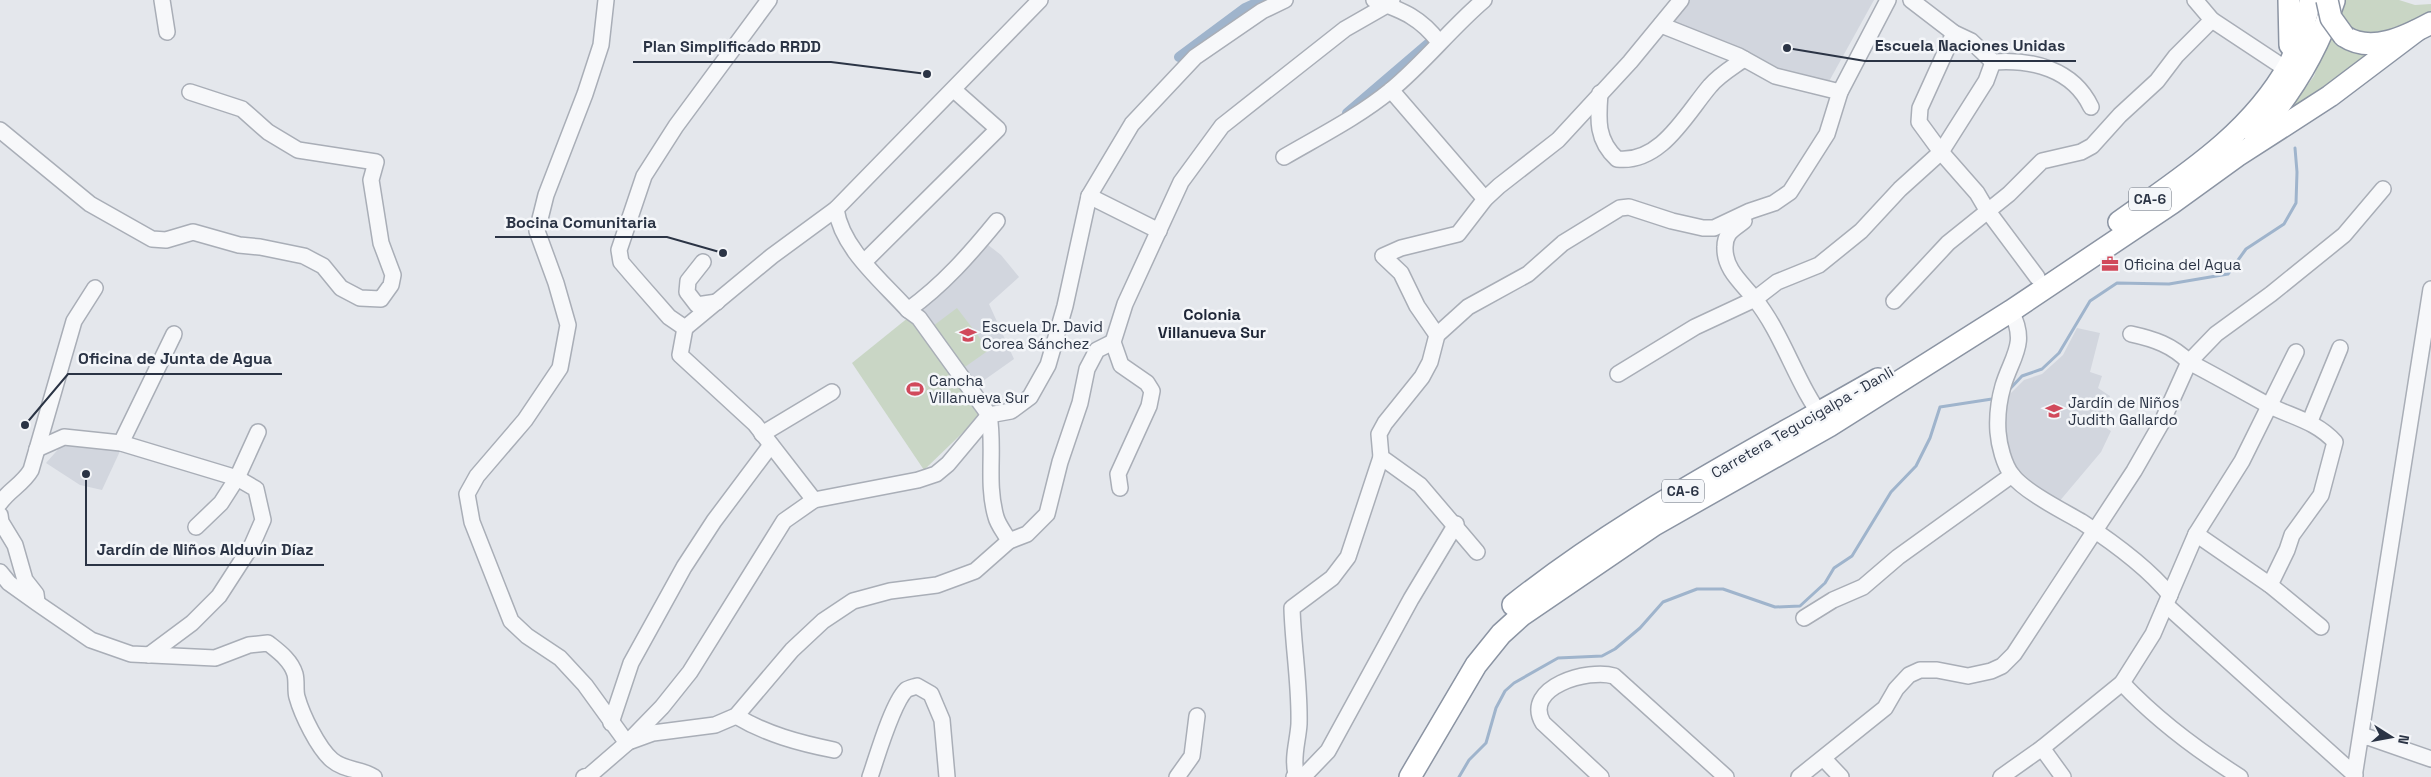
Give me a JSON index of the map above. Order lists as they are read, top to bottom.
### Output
{
  "streets": {
    "highway": ["CA-6", "Carretera Tegucigalpa - Danli"]
  },
  "crossings": [
    ["CA-6", "Carretera Tegucigalpa - Danli"]
  ],
  "districts": ["Colonia Villanueva Sur"],
  "places": {
    "other": [
      "Escuela Naciones Unidas",
      "Plan Simplificado RRDD",
      "Bocina Comunitaria",
      "Oficina de Junta de Agua",
      "Jardín de Niños Alduvin Díaz"
    ],
    "office": ["Oficina del Agua"],
    "school or university": ["Escuela Dr. David Corea Sánchez", "Jardín de Niños Judith Gallardo"],
    "sports": ["Cancha Villanueva Sur"]
  },
  "north": "right"
}
